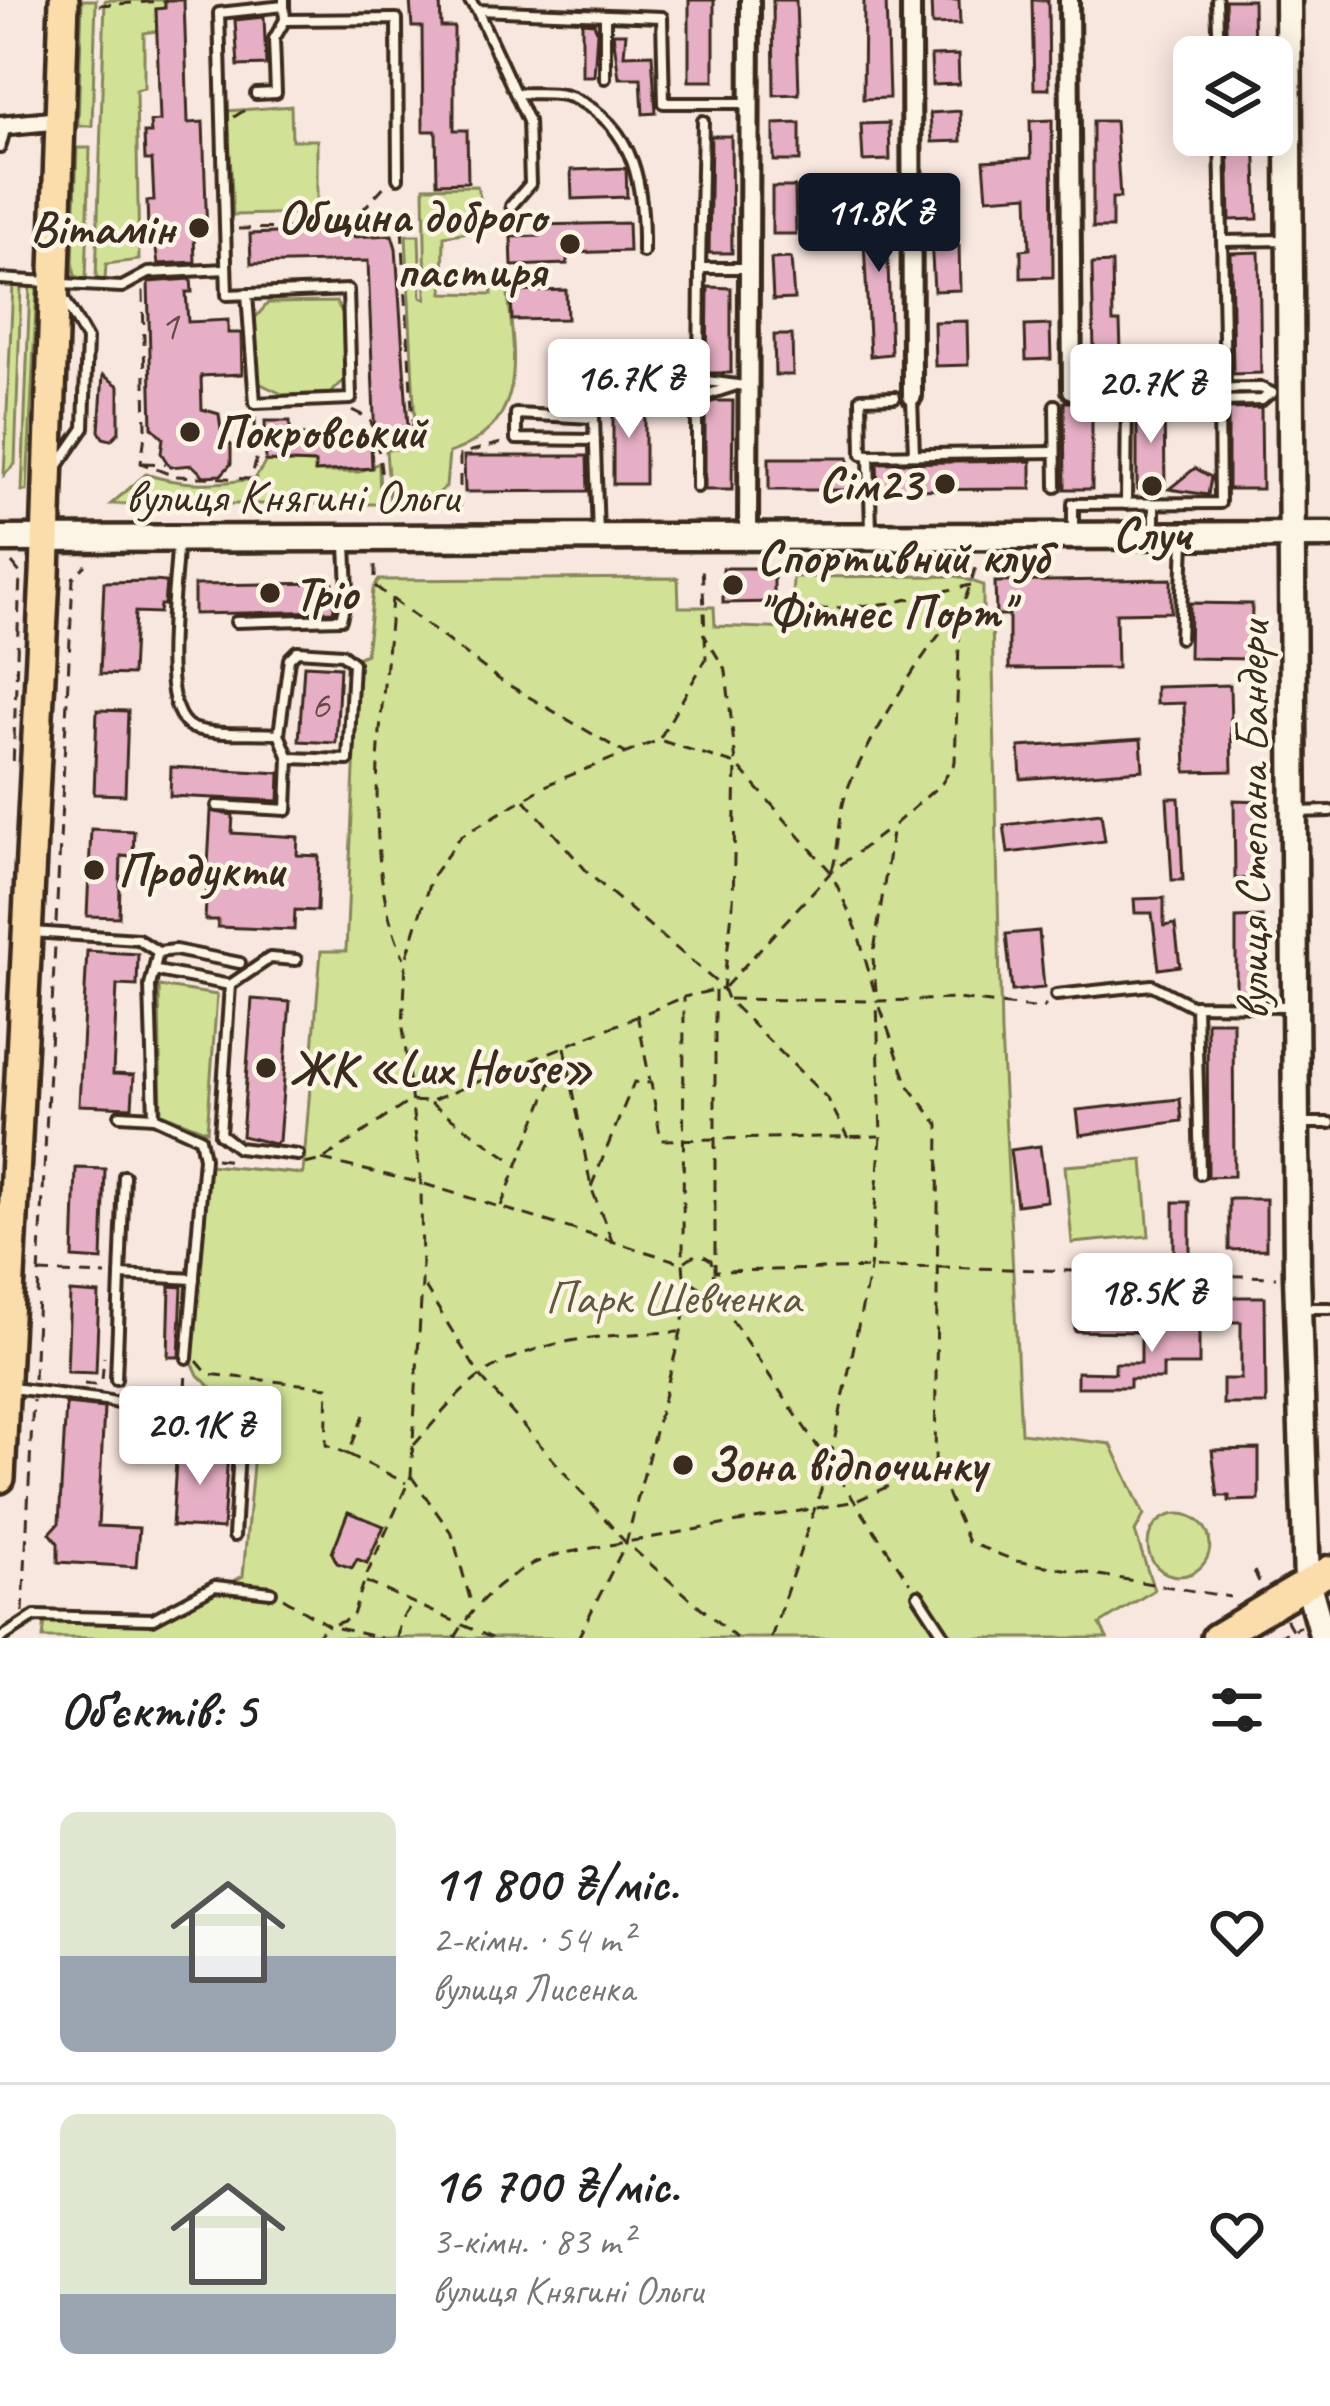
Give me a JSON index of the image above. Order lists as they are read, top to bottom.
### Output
{
  "streets": {
    "main road": ["вулиця Княгині Ольги", "вулиця Степана Бандери"]
  },
  "crossings": [
    ["вулиця Княгині Ольги", "вулиця Степана Бандери"]
  ],
  "parks": ["Парк Шевченка"],
  "places": [
    "Вітамін",
    "Община доброго пастиря",
    "Покровський",
    "Сім23",
    "Случ",
    "Спортивний клуб \"Фітнес Порт\"",
    "Тріо",
    "Продукти",
    "ЖК «Lux House»",
    "Зона відпочинку"
  ],
  "house_numbers": ["1", "6"],
  "page": {
    "price": [
      "11.8K ₴",
      "16.7K ₴",
      "20.7K ₴",
      "18.5K ₴",
      "20.1K ₴"
    ],
    "heading": "Об’єктів: 5",
    "list": [
      {
        "name": "11 800 ₴/міс.",
        "note": "2-кімн. · 54 m² · вулиця Лисенка"
      },
      {
        "name": "16 700 ₴/міс.",
        "note": "3-кімн. · 83 m² · вулиця Княгині Ольги"
      }
    ]
  }
}
